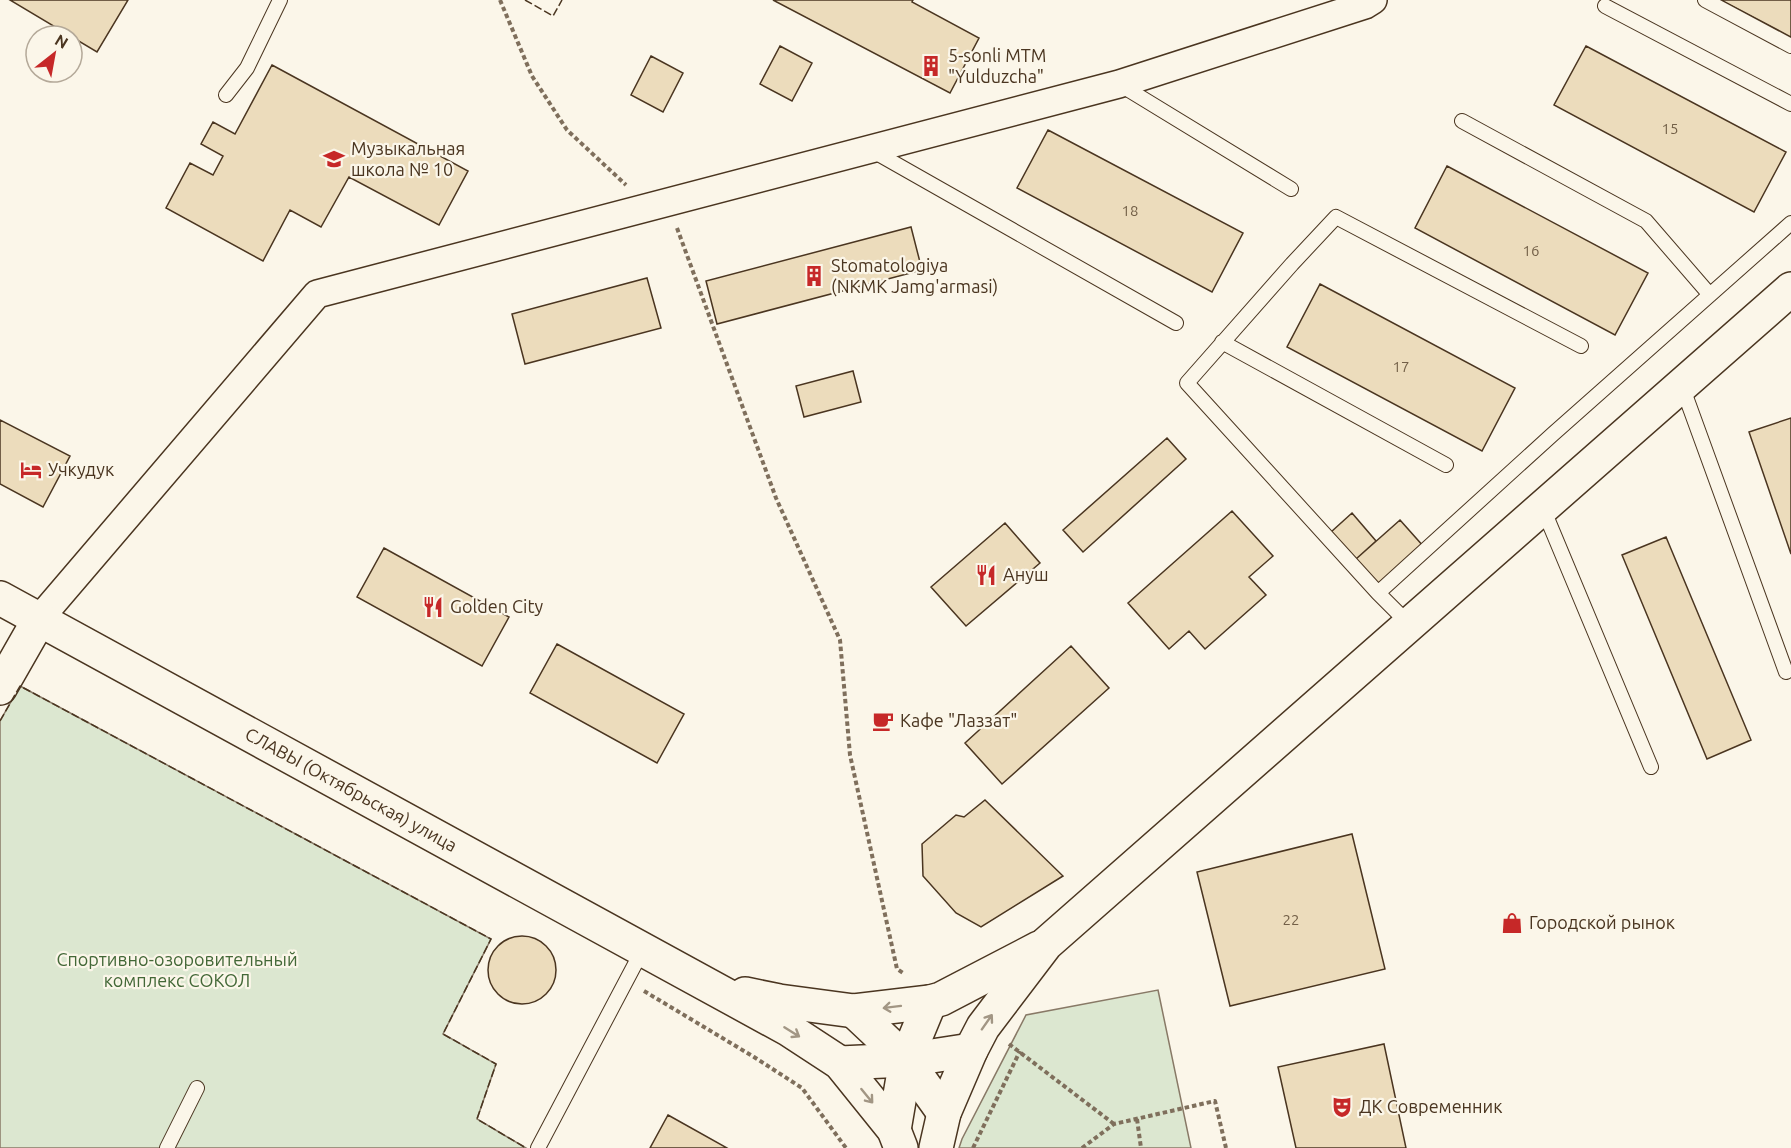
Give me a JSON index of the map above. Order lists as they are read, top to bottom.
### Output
{
  "streets": {
    "main road": ["СЛАВЫ (Октябрьская) улица"]
  },
  "parks": ["Спортивно-озоровительный комплекс СОКОЛ"],
  "places": {
    "building": ["5-sonli MTM \"Yulduzcha\"", "Stomatologiya (NKMK Jamg'armasi)"],
    "school or university": ["Музыкальная школа № 10"],
    "hotel": ["Учкудук"],
    "restaurant": ["Ануш", "Golden City"],
    "cafe": ["Кафе \"Лаззат\""],
    "shop": ["Городской рынок"],
    "theatre": ["ДК Современник"]
  },
  "house_numbers": [
    "15",
    "18",
    "16",
    "17",
    "22"
  ],
  "north": "top right"
}
